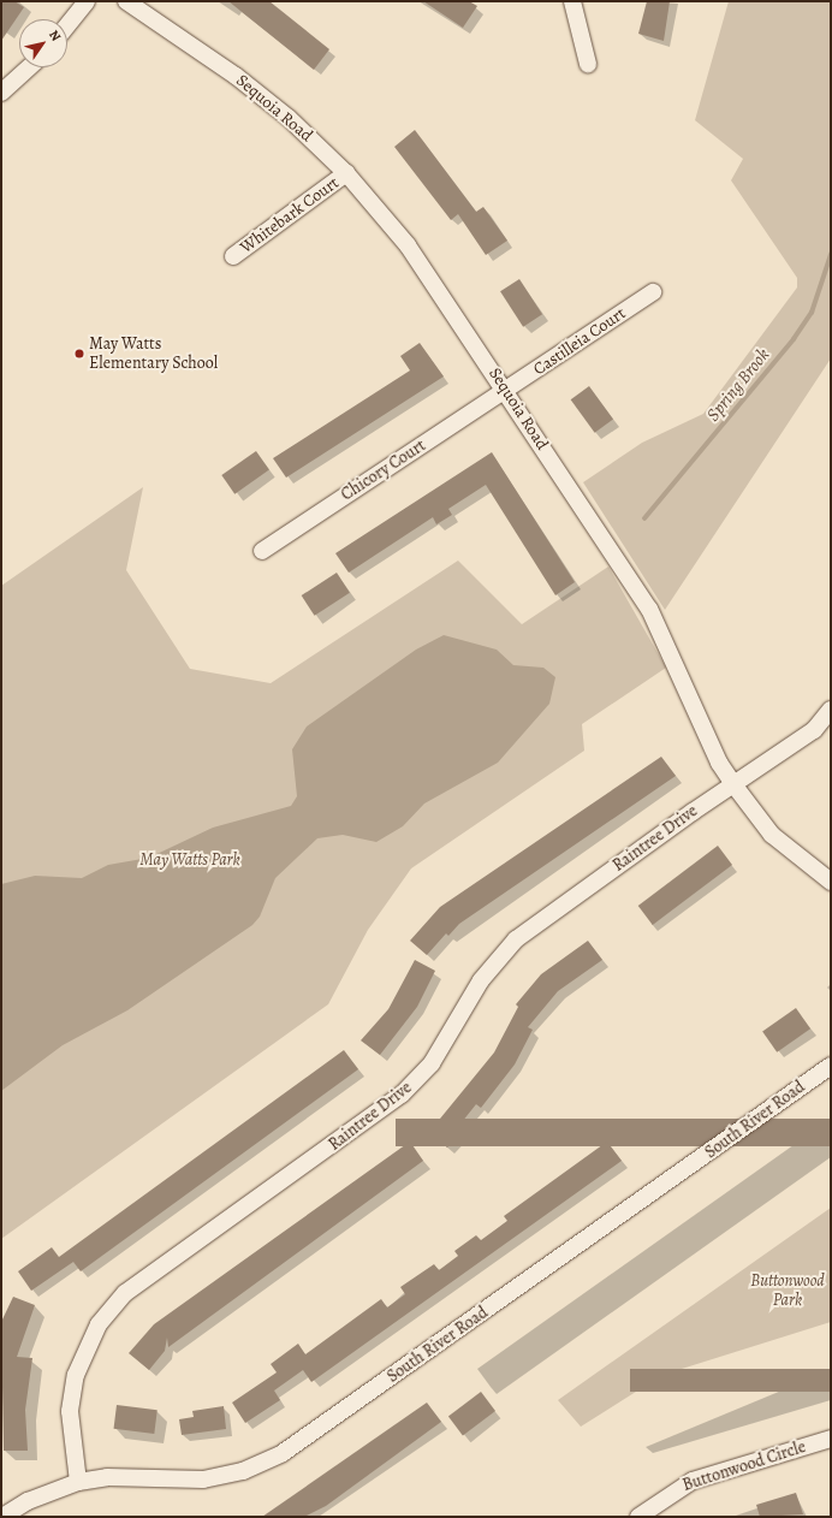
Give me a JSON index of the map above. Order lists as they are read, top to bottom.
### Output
{
  "streets": {
    "street": [
      "Sequoia Road",
      "Whitebark Court",
      "Castilleia Court",
      "Chicory Court",
      "Raintree Drive",
      "South River Road",
      "Buttonwood Circle"
    ]
  },
  "crossings": [
    ["Sequoia Road", "Whitebark Court"],
    ["Sequoia Road", "Castilleia Court"],
    ["Sequoia Road", "Chicory Court"],
    ["Sequoia Road", "Raintree Drive"],
    ["Castilleia Court", "Chicory Court"],
    ["Raintree Drive", "South River Road"]
  ],
  "water": ["Spring Brook"],
  "parks": ["May Watts Park", "Buttonwood Park"],
  "places": ["May Watts Elementary School"],
  "north": "top right"
}
